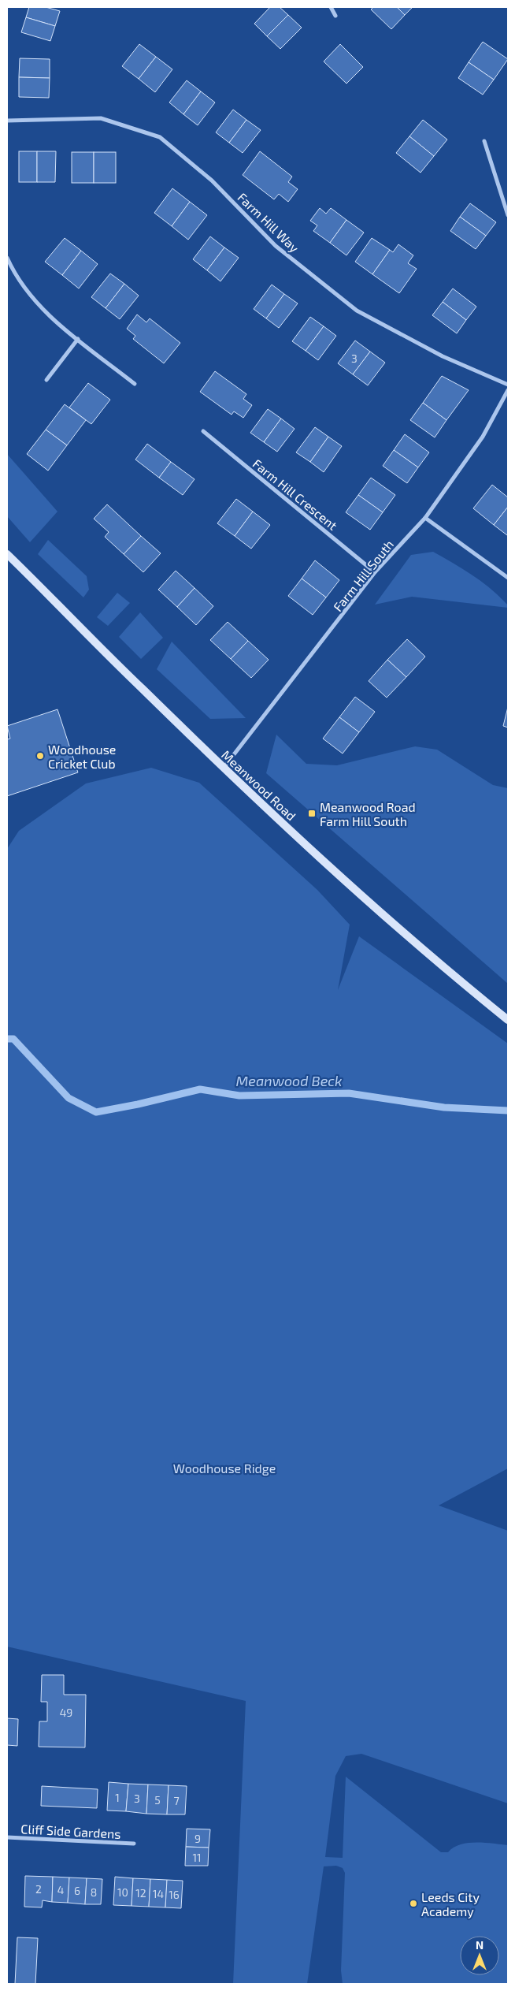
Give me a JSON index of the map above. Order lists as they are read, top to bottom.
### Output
{
  "streets": {
    "street": [
      "Farm Hill Way",
      "Farm Hill Crescent",
      "Farm Hill South",
      "Meanwood Road",
      "Cliff Side Gardens"
    ]
  },
  "crossings": [
    ["Farm Hill Crescent", "Farm Hill South"],
    ["Farm Hill South", "Meanwood Road"]
  ],
  "water": ["Meanwood Beck"],
  "parks": ["Woodhouse Ridge"],
  "places": {
    "other": ["Woodhouse Cricket Club", "Leeds City Academy"],
    "transit": ["Meanwood Road Farm Hill South"]
  },
  "house_numbers": [
    "3",
    "49",
    "1",
    "3",
    "5",
    "7",
    "9",
    "11",
    "2",
    "4",
    "6",
    "8",
    "10",
    "12",
    "14",
    "16"
  ],
  "north": "top"
}
